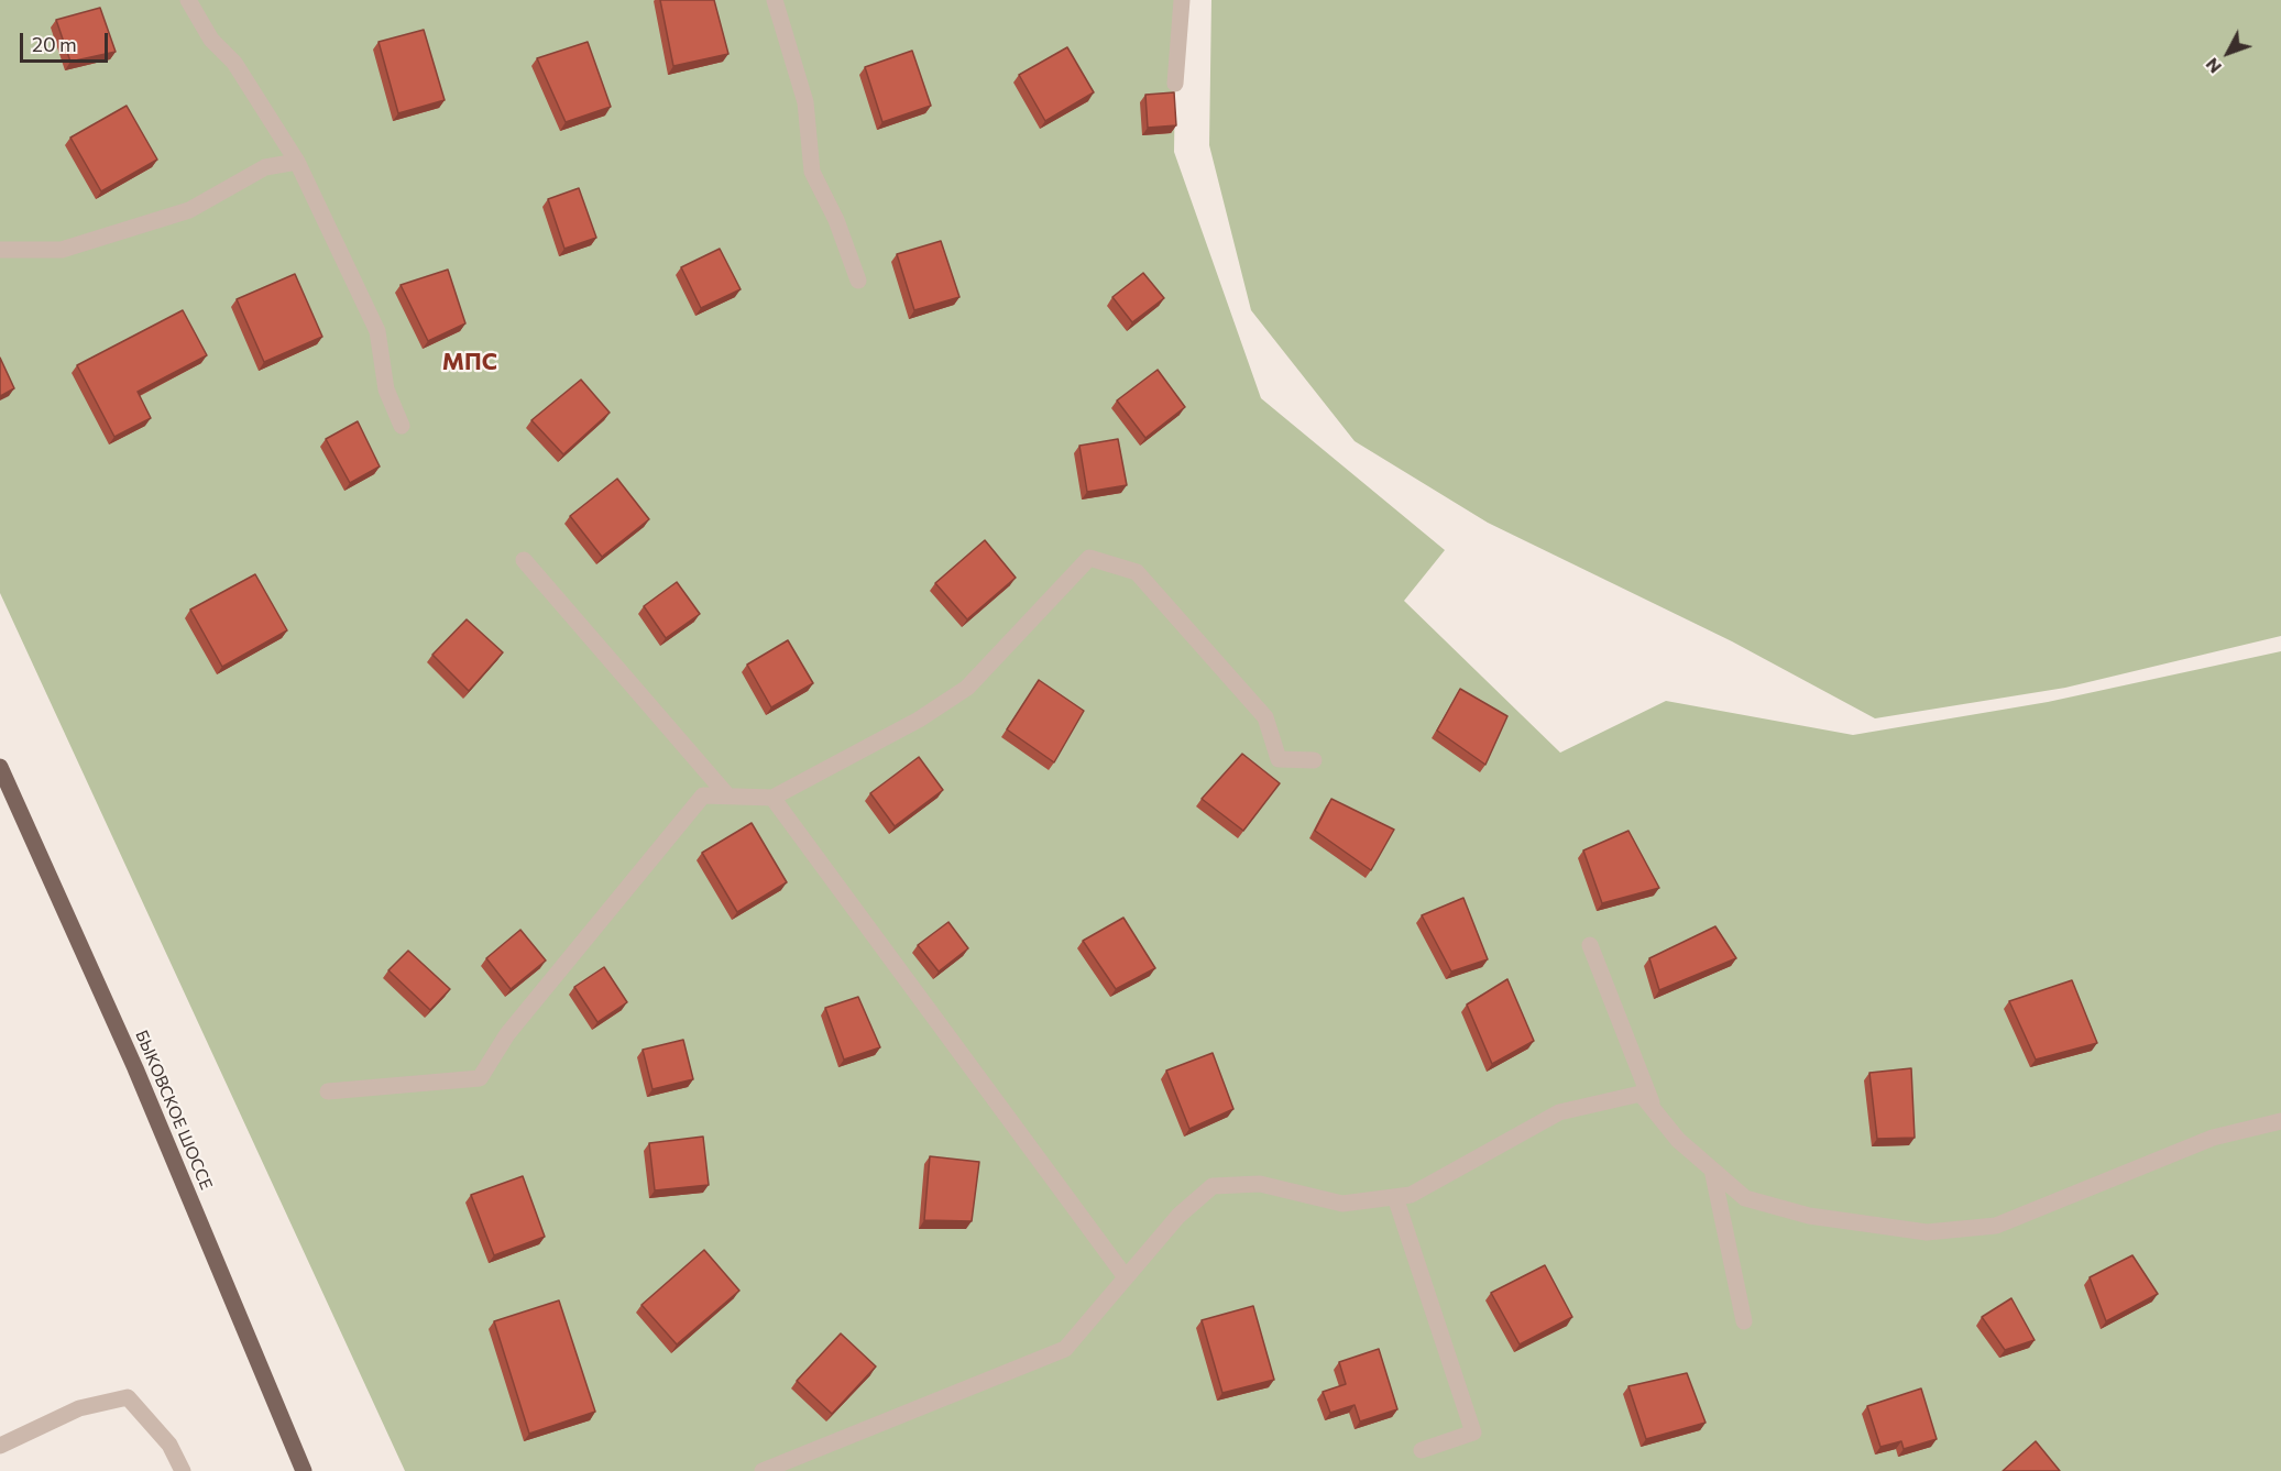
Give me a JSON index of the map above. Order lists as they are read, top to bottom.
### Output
{
  "streets": {
    "main road": ["БЫКОВСКОЕ ШОССЕ"]
  },
  "districts": ["МПС"],
  "scale_bar": "20 m",
  "north": "bottom left"
}
